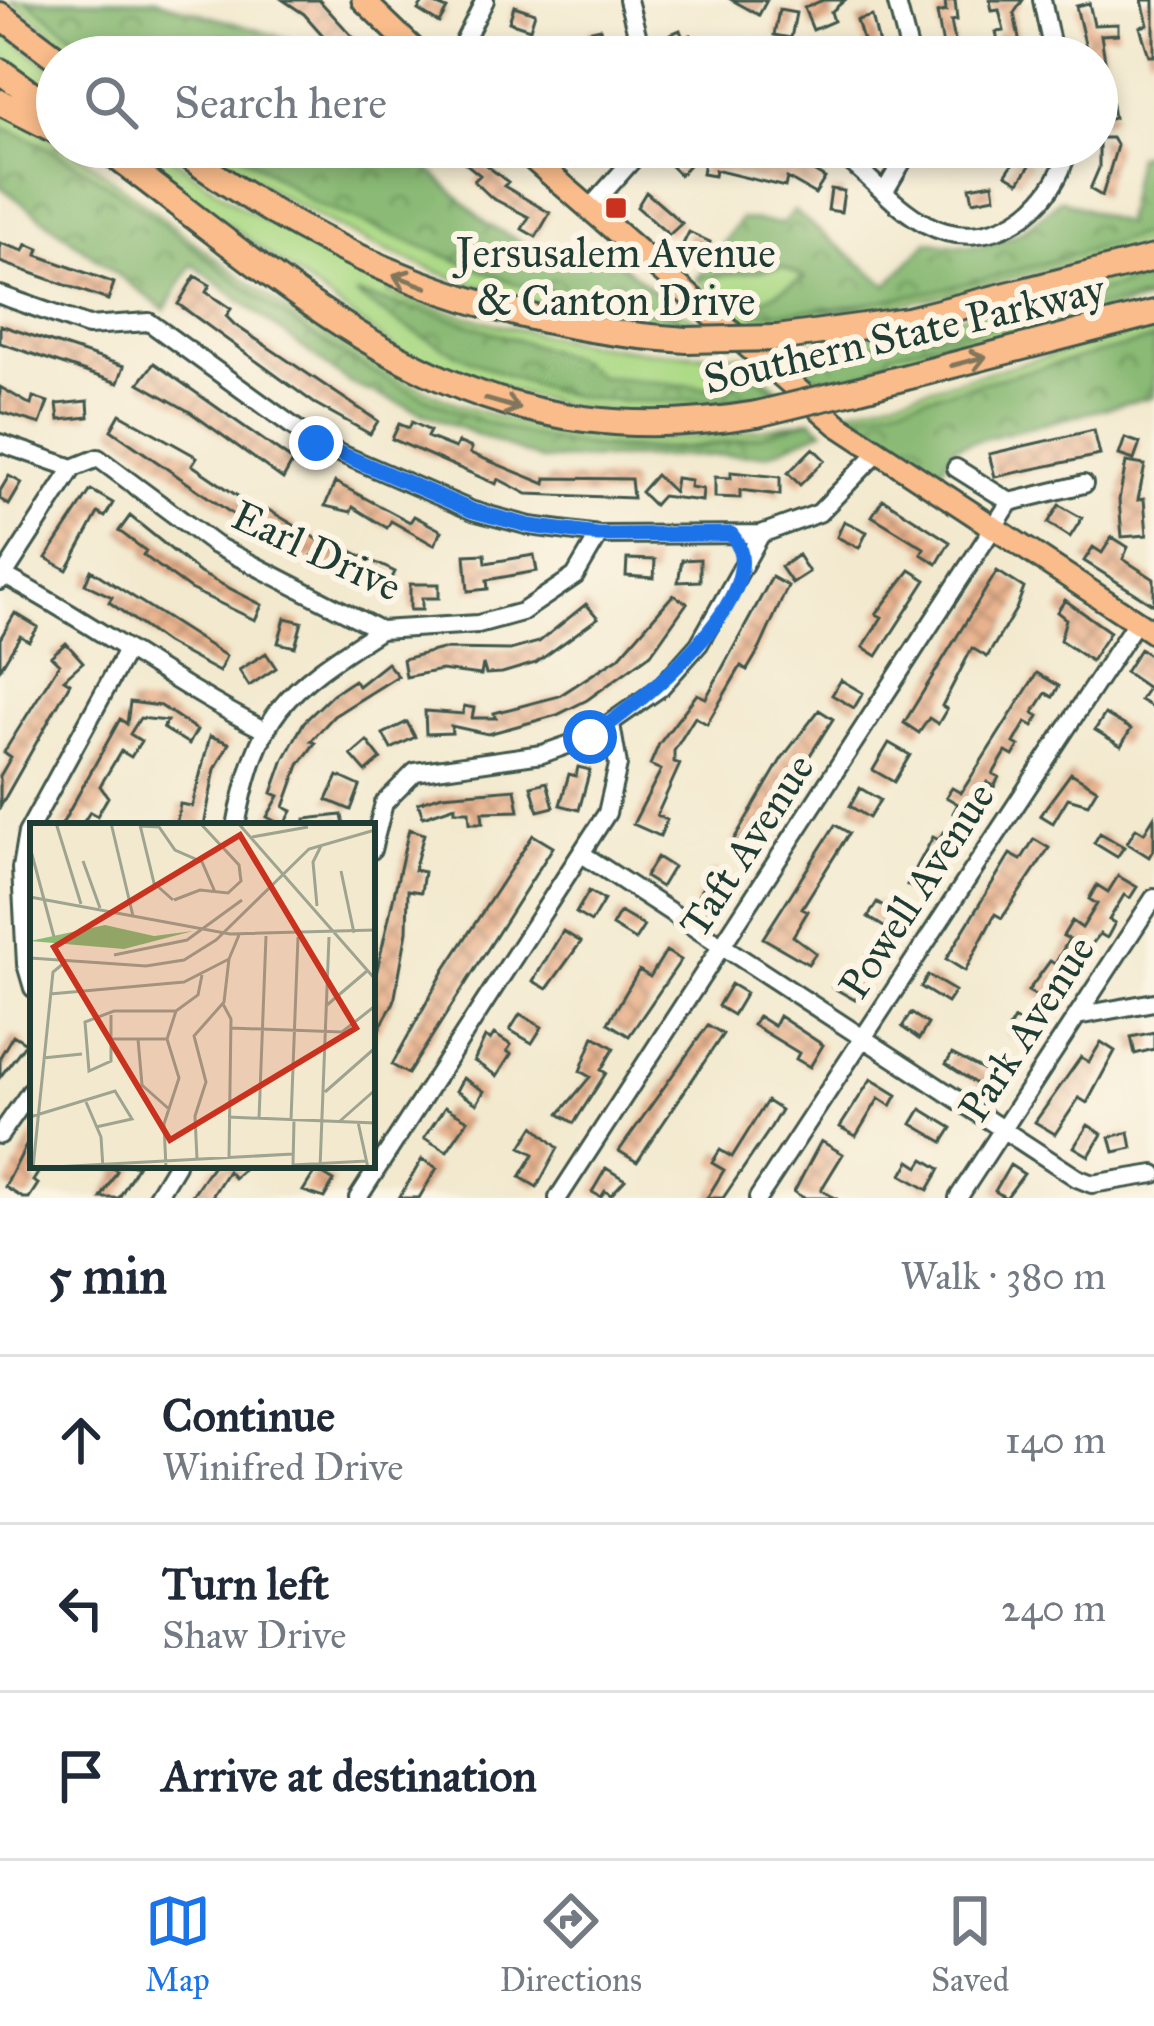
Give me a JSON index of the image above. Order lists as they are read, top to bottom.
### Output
{
  "streets": {
    "highway": ["Southern State Parkway"],
    "street": [
      "Earl Drive",
      "Taft Avenue",
      "Powell Avenue",
      "Park Avenue"
    ]
  },
  "places": {
    "transit": ["Jersusalem Avenue & Canton Drive"]
  },
  "page": {
    "search": "Search here",
    "heading": ["5 min", "Walk · 380 m"],
    "list": [
      ["Continue", "Winifred Drive", "140 m"],
      ["Turn left", "Shaw Drive", "240 m"],
      "Arrive at destination"
    ],
    "nav": ["Map", "Directions", "Saved"]
  }
}
